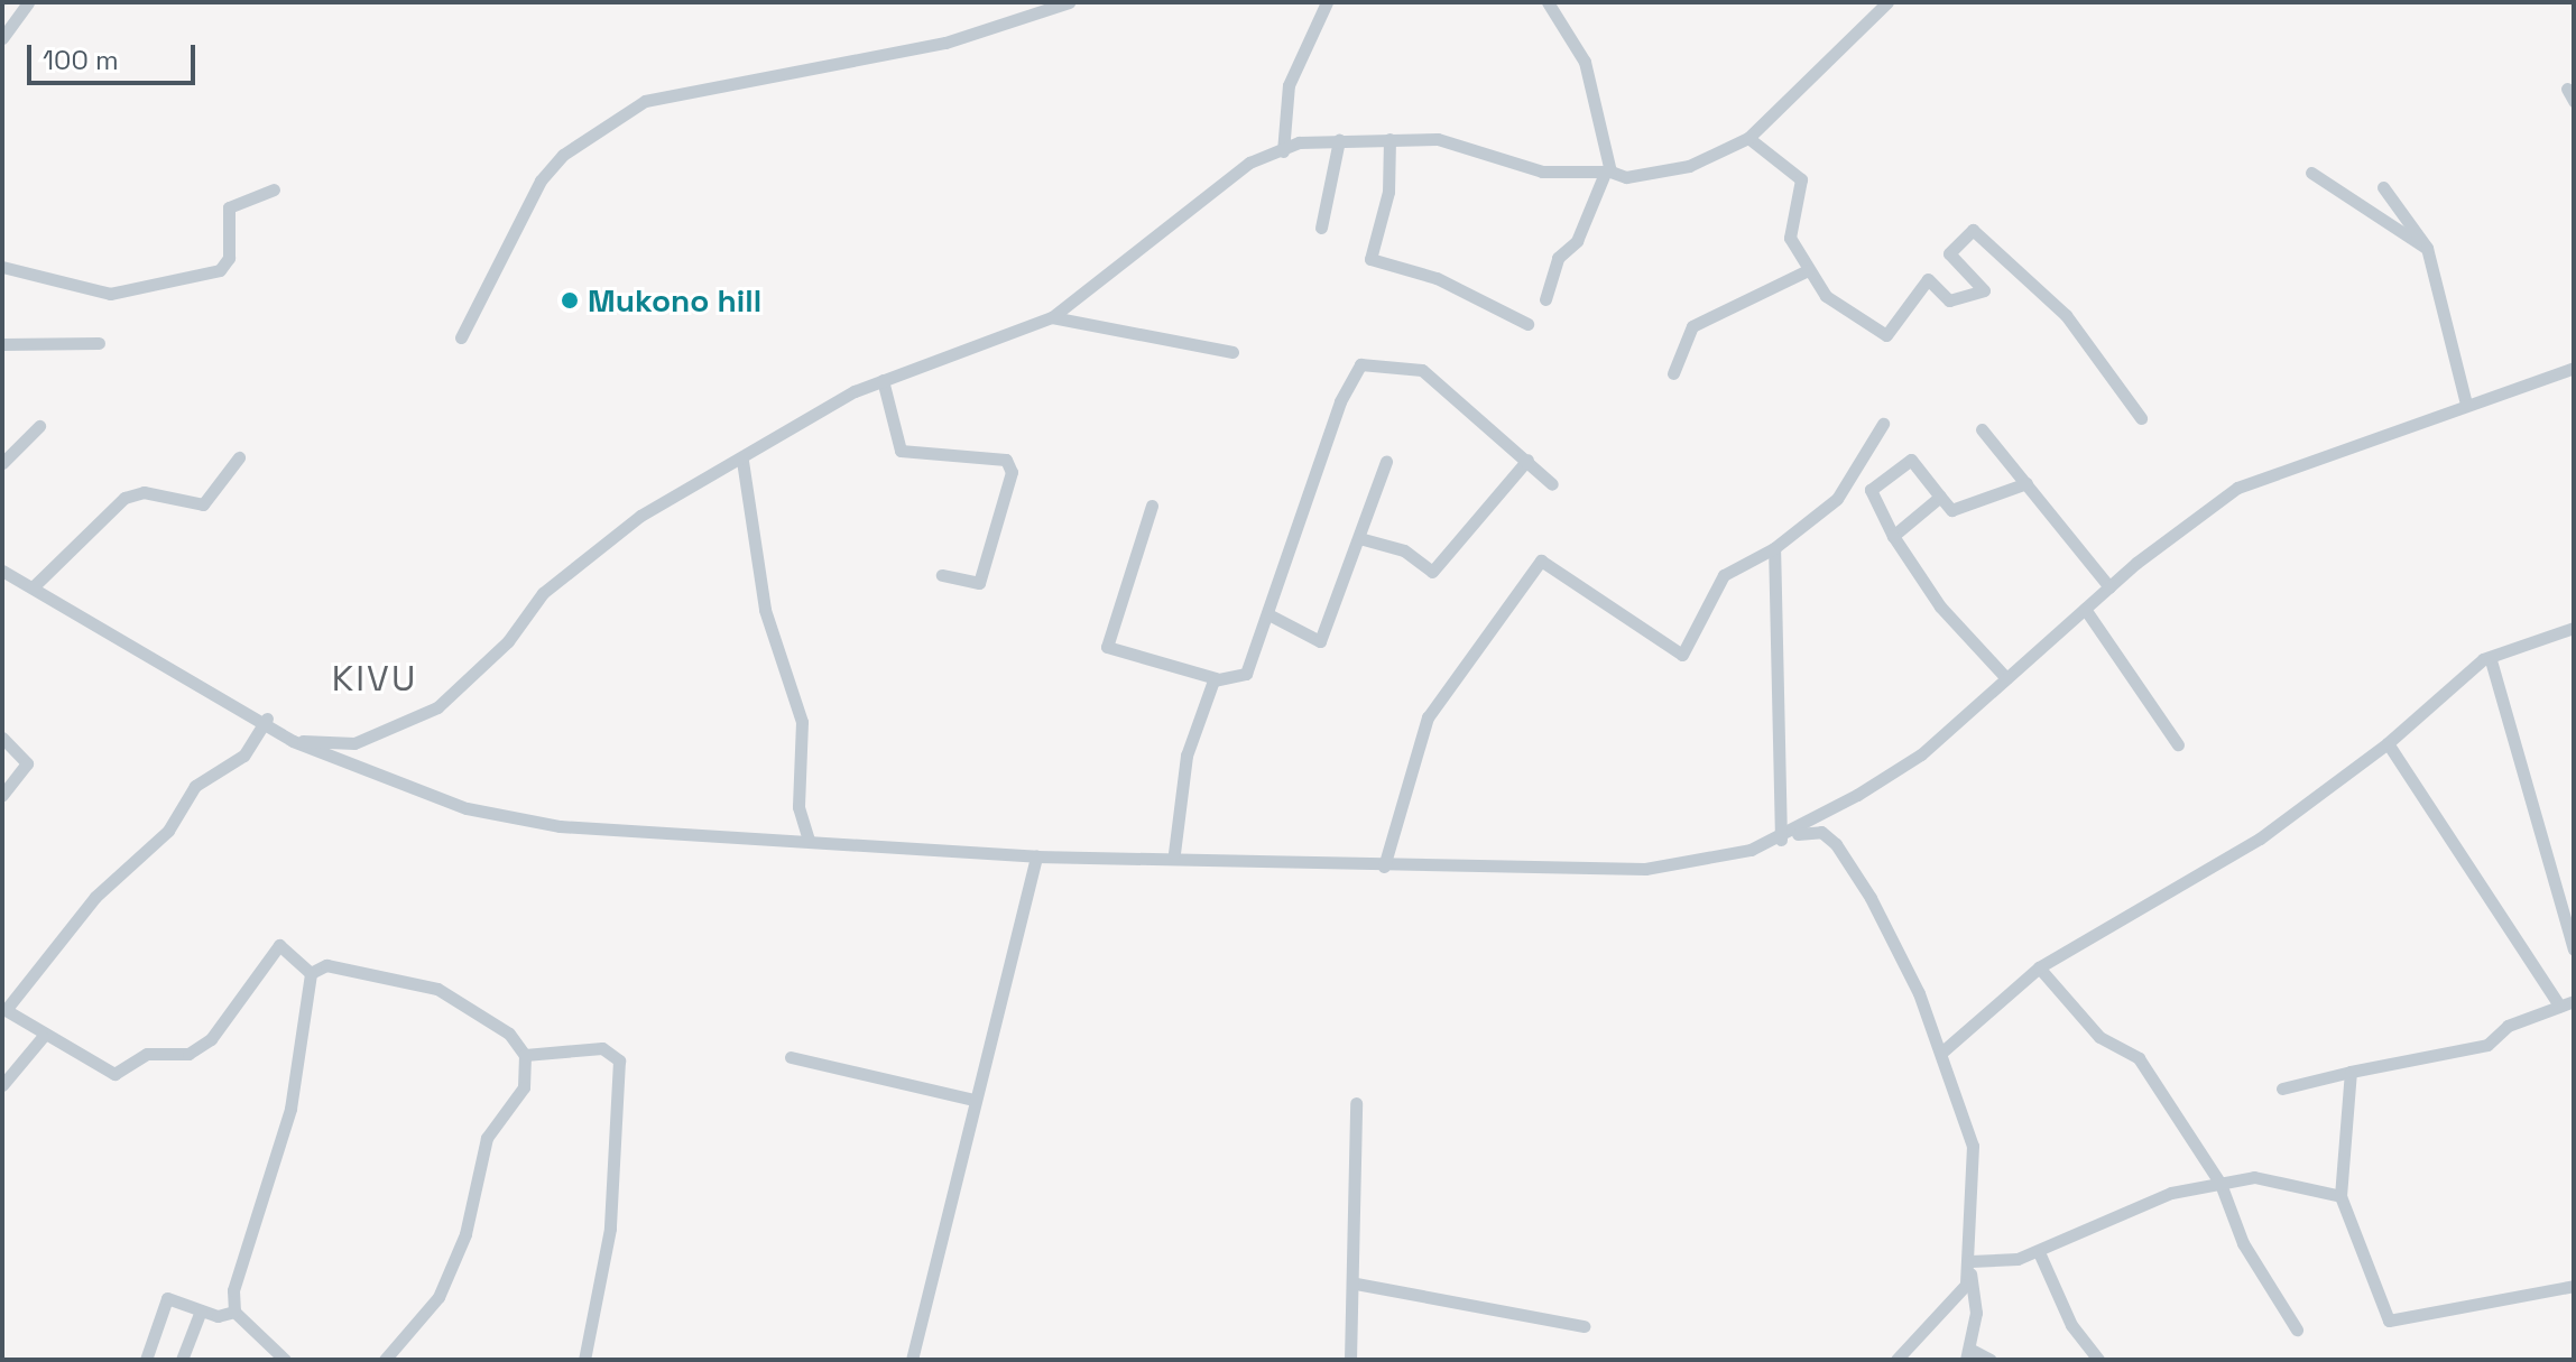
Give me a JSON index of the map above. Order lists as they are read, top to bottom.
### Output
{
  "districts": ["KIVU"],
  "places": ["Mukono hill"],
  "scale_bar": "100 m"
}
